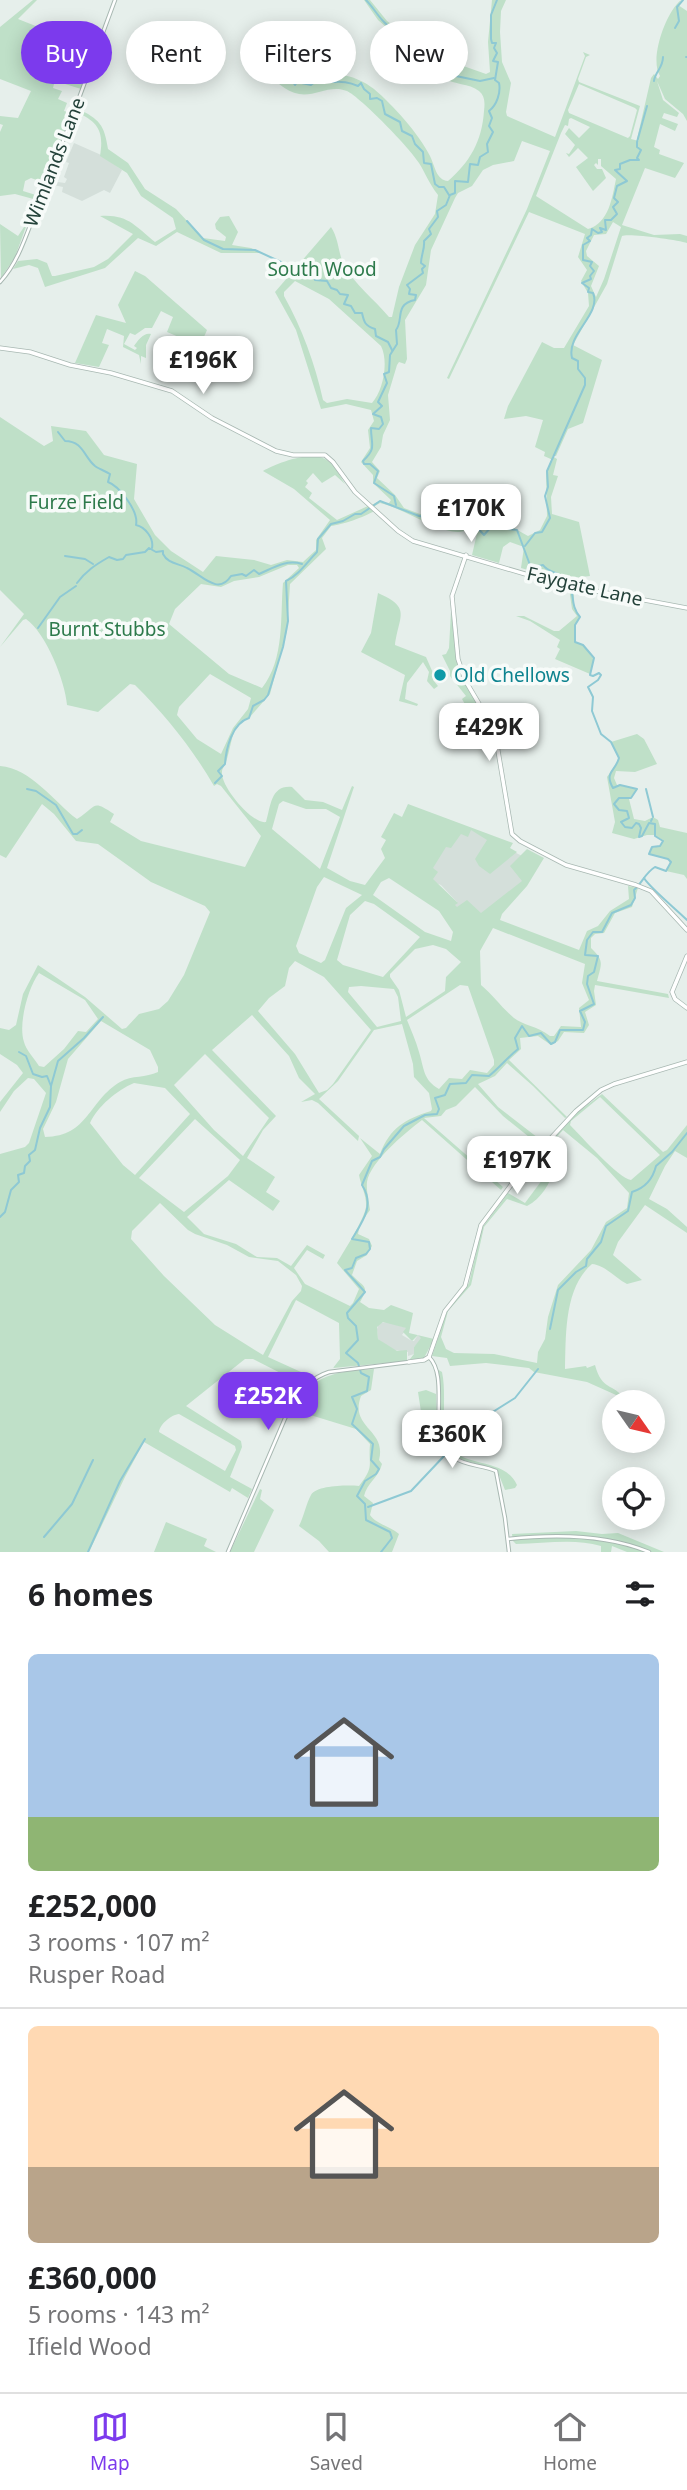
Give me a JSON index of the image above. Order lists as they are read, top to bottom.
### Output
{
  "streets": {
    "street": ["Wimlands Lane", "Faygate Lane"]
  },
  "parks": ["South Wood", "Furze Field", "Burnt Stubbs"],
  "places": ["Old Chellows"],
  "north": "bottom right",
  "page": {
    "chip": [
      "Buy",
      "Rent",
      "Filters",
      "New"
    ],
    "price": [
      "£196K",
      "£170K",
      "£429K",
      "£197K",
      "£252K",
      "£360K"
    ],
    "heading": "6 homes",
    "list": [
      {
        "name": "£252,000",
        "note": "3 rooms · 107 m² · Rusper Road"
      },
      {
        "name": "£360,000",
        "note": "5 rooms · 143 m² · Ifield Wood"
      }
    ],
    "tabs": ["Map", "Saved", "Home"]
  }
}
